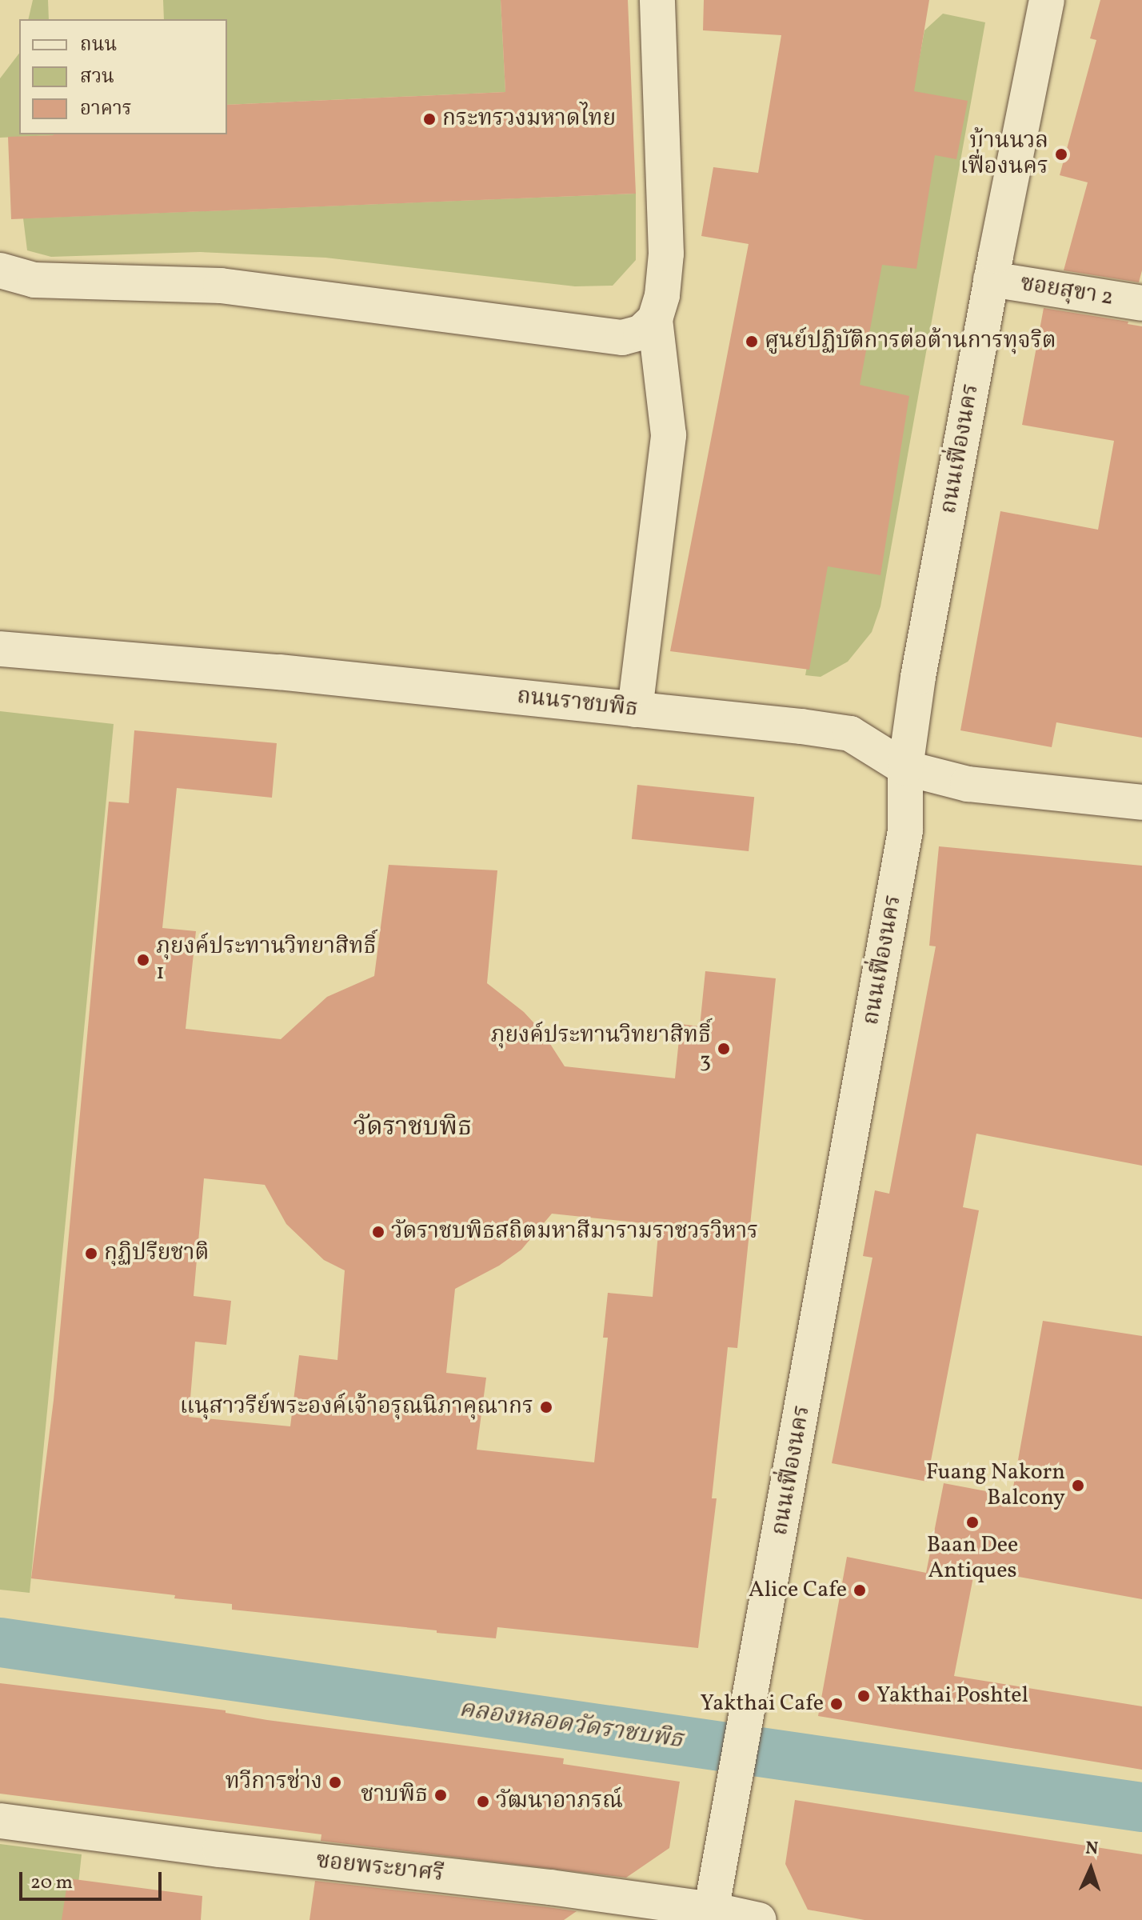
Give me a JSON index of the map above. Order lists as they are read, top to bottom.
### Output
{
  "streets": {
    "street": [
      "ซอยสุขา 2",
      "ถนนเฟื่องนคร",
      "ถนนราชบพิธ",
      "ซอยพระยาศรี"
    ]
  },
  "crossings": [
    ["ซอยสุขา 2", "ถนนเฟื่องนคร"],
    ["ถนนเฟื่องนคร", "ถนนราชบพิธ"],
    ["ถนนเฟื่องนคร", "ซอยพระยาศรี"]
  ],
  "districts": ["วัดราชบพิธ"],
  "water": ["คลองหลอดวัดราชบพิธ"],
  "places": [
    "กระทรวงมหาดไทย",
    "บ้านนวล เฟื่องนคร",
    "ศูนย์ปฏิบัติการต่อต้านการทุจริต",
    "ภุยงค์ประทานวิทยาสิทธิ์ 1",
    "ภุยงค์ประทานวิทยาสิทธิ์ 3",
    "วัดราชบพิธสถิตมหาสีมารามราชวรวิหาร",
    "กุฏิปรียชาติ",
    "แนุสาวรีย์พระองค์เจ้าอรุณนิภาคุณากร",
    "Fuang Nakorn Balcony",
    "Baan Dee Antiques",
    "Alice Cafe",
    "Yakthai Poshtel",
    "Yakthai Cafe",
    "ทวีการช่าง",
    "ชาบพิธ",
    "วัฒนาอาภรณ์"
  ],
  "legend": ["ถนน", "สวน", "อาคาร"],
  "scale_bar": "20 m",
  "north": "top"
}
